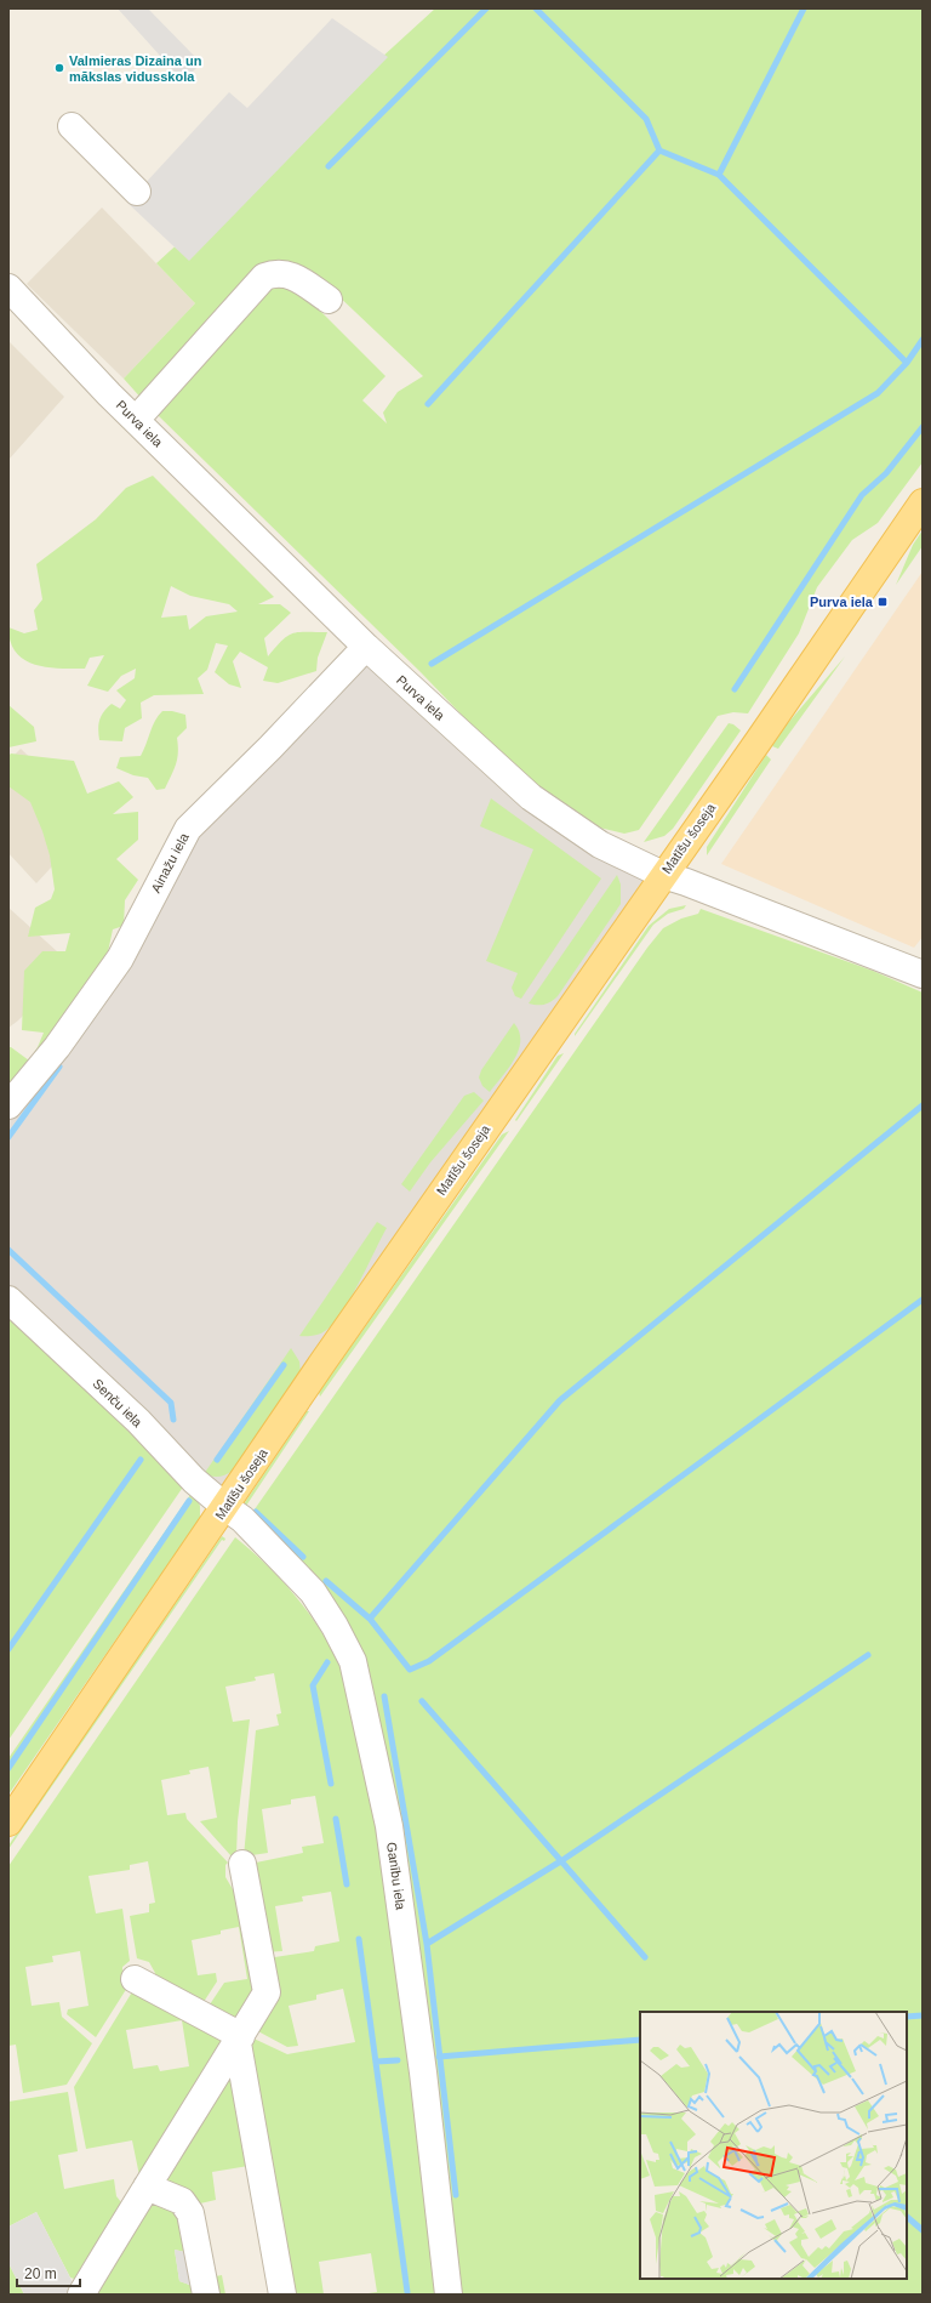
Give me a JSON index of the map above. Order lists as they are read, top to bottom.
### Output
{
  "streets": {
    "main road": ["Matīšu šoseja"],
    "street": [
      "Purva iela",
      "Ainažu iela",
      "Senču iela",
      "Ganību iela"
    ]
  },
  "crossings": [
    ["Purva iela", "Matīšu šoseja"],
    ["Purva iela", "Ainažu iela"],
    ["Matīšu šoseja", "Senču iela"],
    ["Matīšu šoseja", "Ganību iela"],
    ["Senču iela", "Ganību iela"]
  ],
  "places": {
    "other": ["Valmieras Dizaina un mākslas vidusskola"],
    "transit": ["Purva iela"]
  },
  "scale_bar": "20 m"
}
